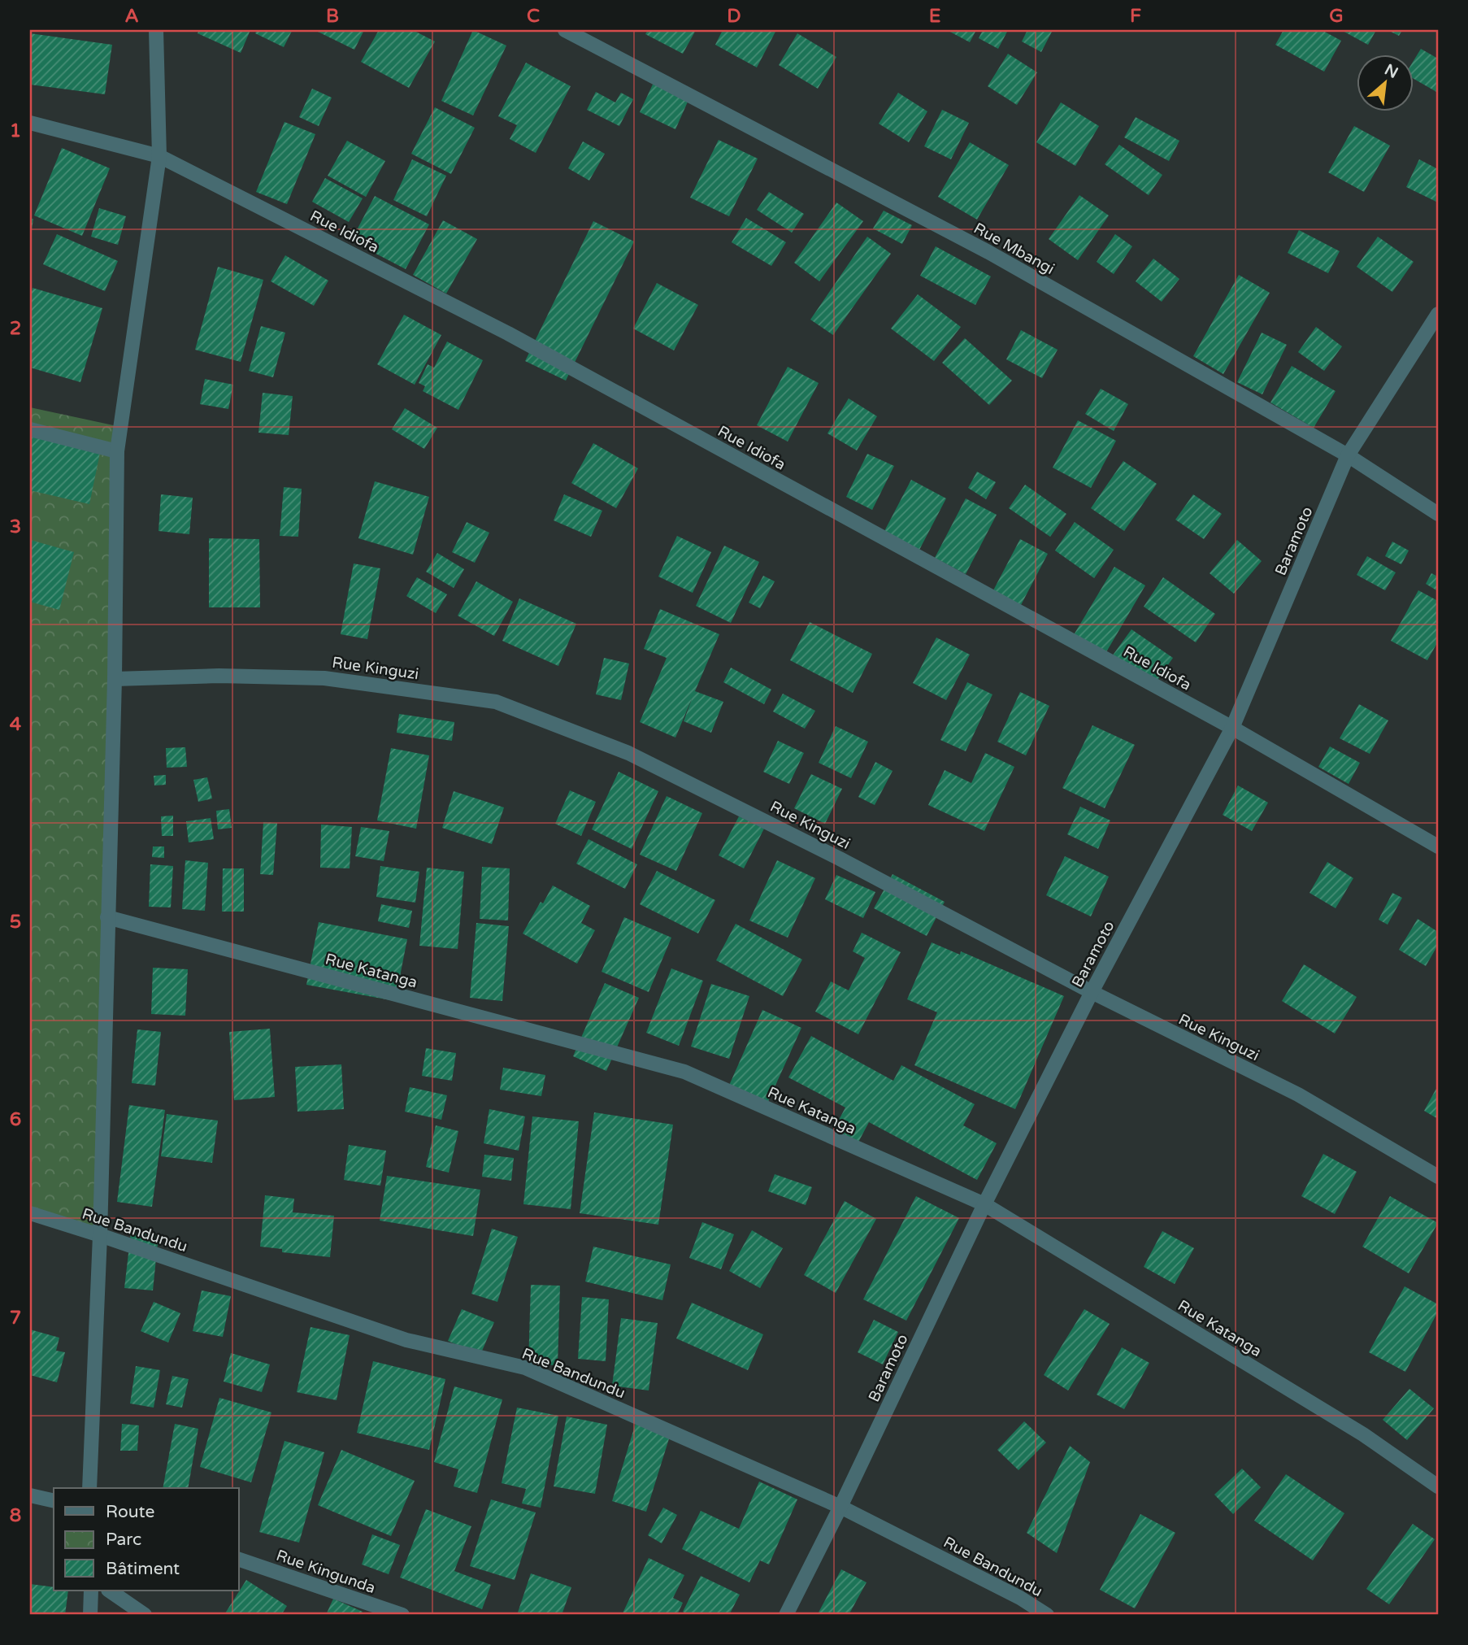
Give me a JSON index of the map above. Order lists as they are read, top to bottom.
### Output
{
  "streets": {
    "street": [
      "Rue Idiofa",
      "Rue Mbangi",
      "Baramoto",
      "Rue Kinguzi",
      "Rue Katanga",
      "Rue Bandundu",
      "Rue Kingunda"
    ]
  },
  "crossings": [
    ["Rue Idiofa", "Baramoto"],
    ["Rue Mbangi", "Baramoto"],
    ["Baramoto", "Rue Kinguzi"],
    ["Baramoto", "Rue Katanga"],
    ["Baramoto", "Rue Bandundu"]
  ],
  "legend": ["Route", "Parc", "Bâtiment"],
  "north": "top right",
  "grid": {
    "columns": [
      "A",
      "B",
      "C",
      "D",
      "E",
      "F",
      "G"
    ],
    "rows": [
      "1",
      "2",
      "3",
      "4",
      "5",
      "6",
      "7",
      "8"
    ]
  }
}
